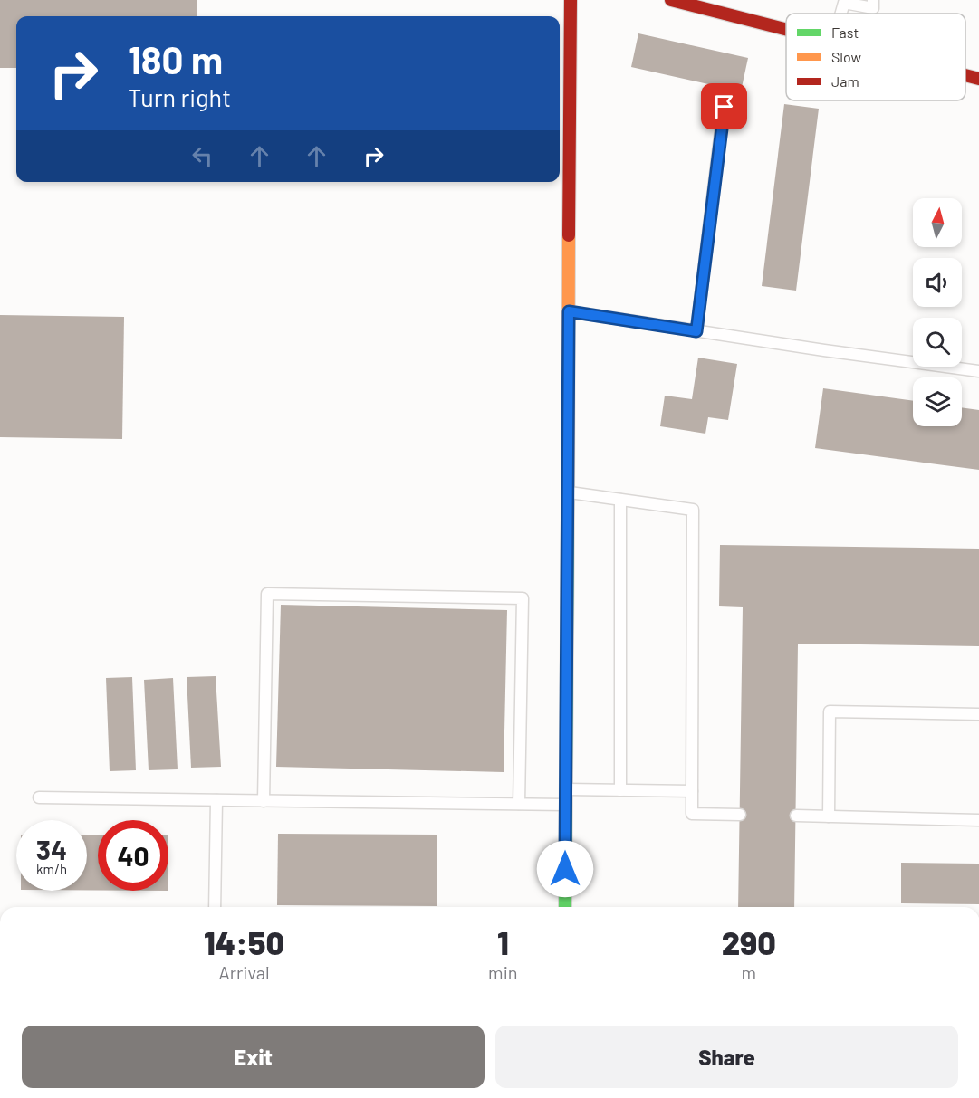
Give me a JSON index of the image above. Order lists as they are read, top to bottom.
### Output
{
  "legend": ["Fast", "Slow", "Jam"],
  "north": "top",
  "page": {
    "turn": ["180 m", "Turn right"],
    "speed": "34 km/h",
    "limit": "40",
    "eta": [
      "14:50",
      "Arrival",
      "1",
      "min",
      "290",
      "m"
    ],
    "buttons": ["Exit", "Share"]
  }
}
